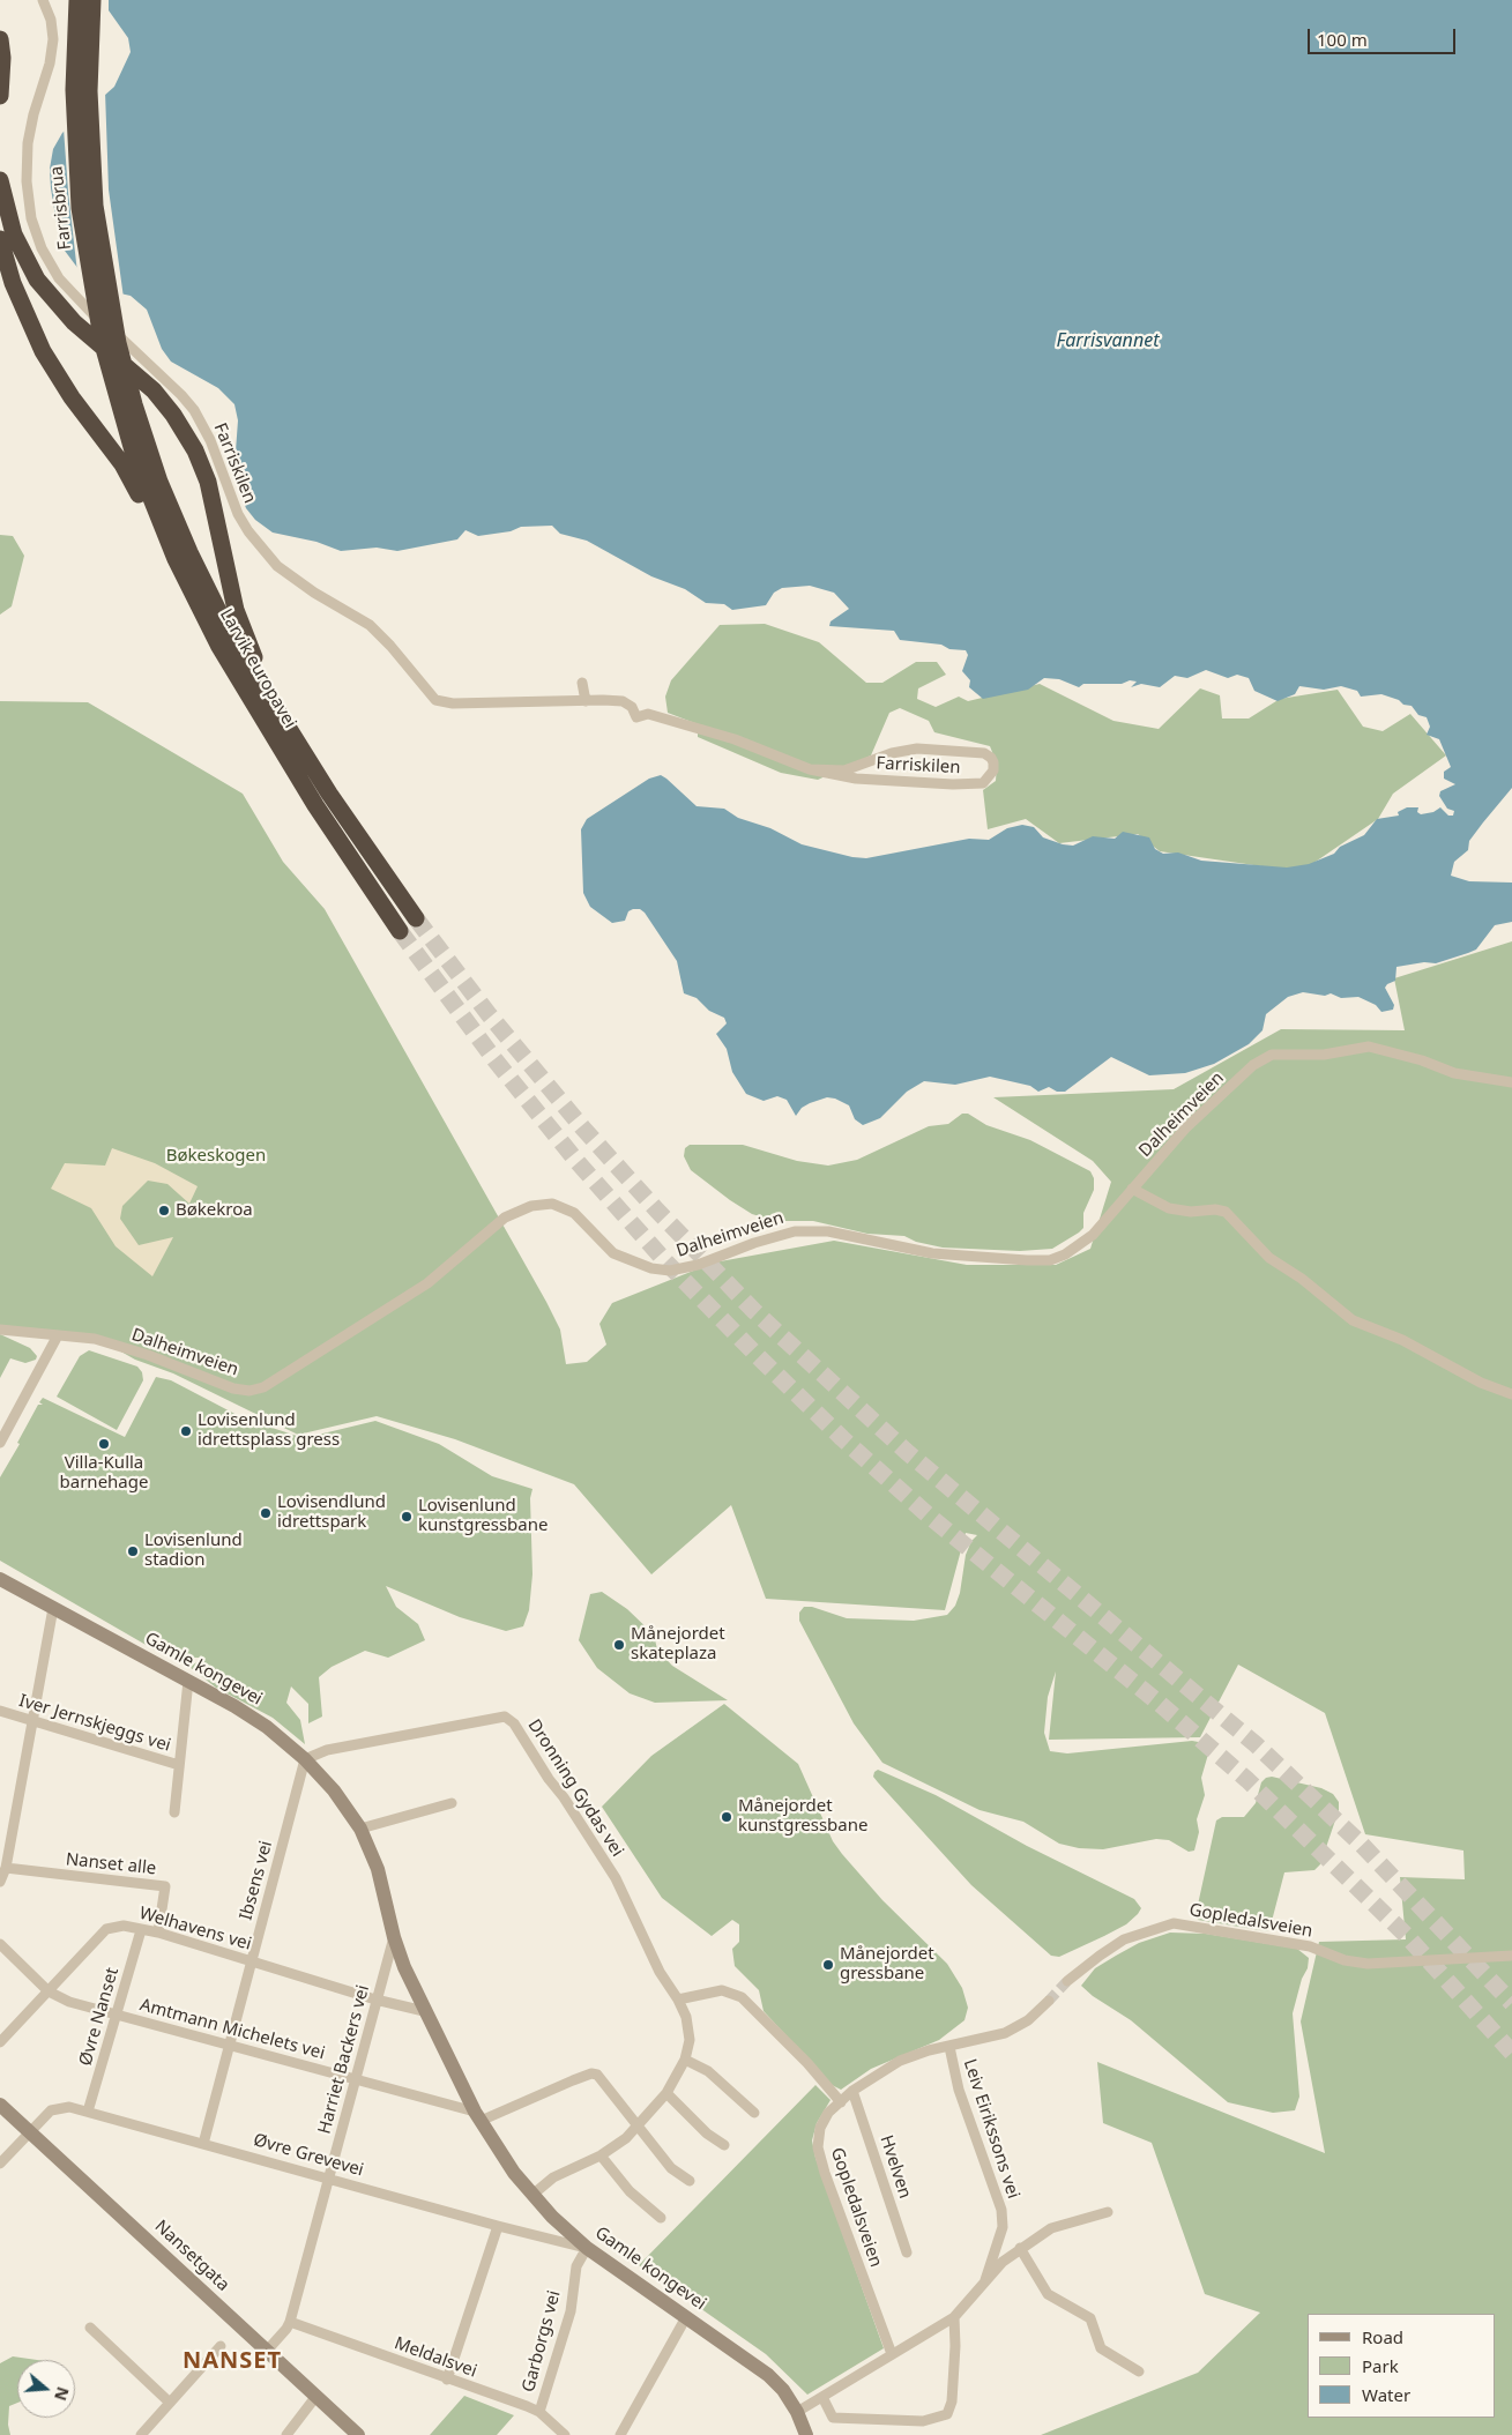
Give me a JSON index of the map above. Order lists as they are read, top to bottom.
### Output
{
  "streets": {
    "highway": ["Farrisbrua", "Larvik europavei"],
    "street": [
      "Farriskilen",
      "Dalheimveien",
      "Gamle kongevei",
      "Iver Jernskjeggs vei",
      "Dronning Gydas vei",
      "Nanset alle",
      "Ibsens vei",
      "Gopledalsveien",
      "Welhavens vei",
      "Øvre Nanset",
      "Amtmann Michelets vei",
      "Harriet Backers vei",
      "Leiv Eirikssons vei",
      "Øvre Grevevei",
      "Hvelven",
      "Nansetgata",
      "Garborgs vei",
      "Meldalsvei"
    ]
  },
  "crossings": [
    ["Farrisbrua", "Larvik europavei"],
    ["Gamle kongevei", "Dronning Gydas vei"],
    ["Gamle kongevei", "Ibsens vei"],
    ["Gamle kongevei", "Welhavens vei"],
    ["Gamle kongevei", "Amtmann Michelets vei"],
    ["Gamle kongevei", "Harriet Backers vei"],
    ["Gamle kongevei", "Leiv Eirikssons vei"],
    ["Gamle kongevei", "Øvre Grevevei"],
    ["Gamle kongevei", "Garborgs vei"],
    ["Dronning Gydas vei", "Ibsens vei"],
    ["Nanset alle", "Welhavens vei"],
    ["Ibsens vei", "Welhavens vei"],
    ["Ibsens vei", "Amtmann Michelets vei"],
    ["Ibsens vei", "Øvre Grevevei"],
    ["Gopledalsveien", "Leiv Eirikssons vei"],
    ["Gopledalsveien", "Hvelven"],
    ["Welhavens vei", "Øvre Nanset"],
    ["Welhavens vei", "Amtmann Michelets vei"],
    ["Welhavens vei", "Harriet Backers vei"],
    ["Øvre Nanset", "Amtmann Michelets vei"],
    ["Øvre Nanset", "Øvre Grevevei"],
    ["Amtmann Michelets vei", "Harriet Backers vei"],
    ["Harriet Backers vei", "Øvre Grevevei"],
    ["Harriet Backers vei", "Nansetgata"],
    ["Harriet Backers vei", "Meldalsvei"],
    ["Øvre Grevevei", "Nansetgata"],
    ["Øvre Grevevei", "Garborgs vei"],
    ["Garborgs vei", "Meldalsvei"]
  ],
  "districts": ["NANSET"],
  "water": ["Farrisvannet"],
  "parks": ["Bøkeskogen"],
  "places": [
    "Bøkekroa",
    "Lovisenlund idrettsplass gress",
    "Villa-Kulla barnehage",
    "Lovisendlund idrettspark",
    "Lovisenlund kunstgressbane",
    "Lovisenlund stadion",
    "Månejordet skateplaza",
    "Månejordet kunstgressbane",
    "Månejordet gressbane"
  ],
  "legend": ["Road", "Park", "Water"],
  "scale_bar": "100 m",
  "north": "right"
}
